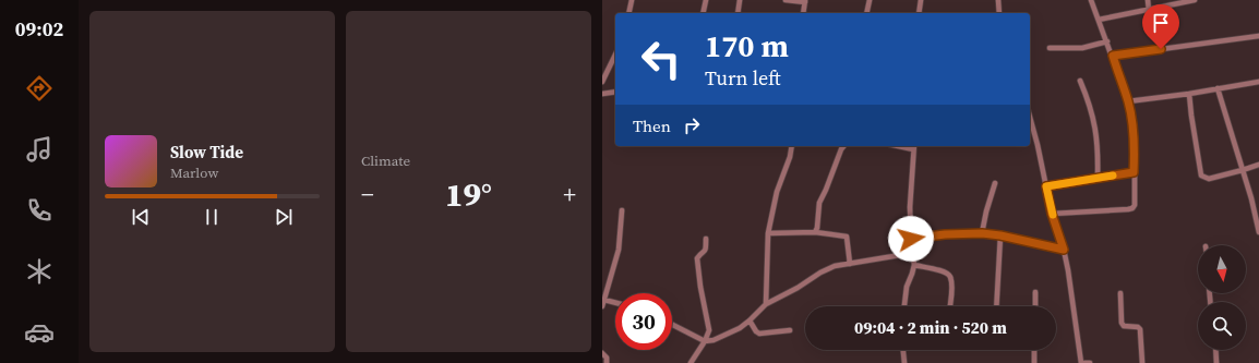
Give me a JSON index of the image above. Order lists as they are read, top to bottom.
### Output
{
  "north": "bottom",
  "page": {
    "tabs": "09:02",
    "tile": "Climate",
    "turn": ["170 m", "Turn left"],
    "then": "Then",
    "song": ["Slow Tide", "Marlow"],
    "heat": ["−", "19°", "+"],
    "limit": "30",
    "trip": "09:04 · 2 min · 520 m"
  }
}
